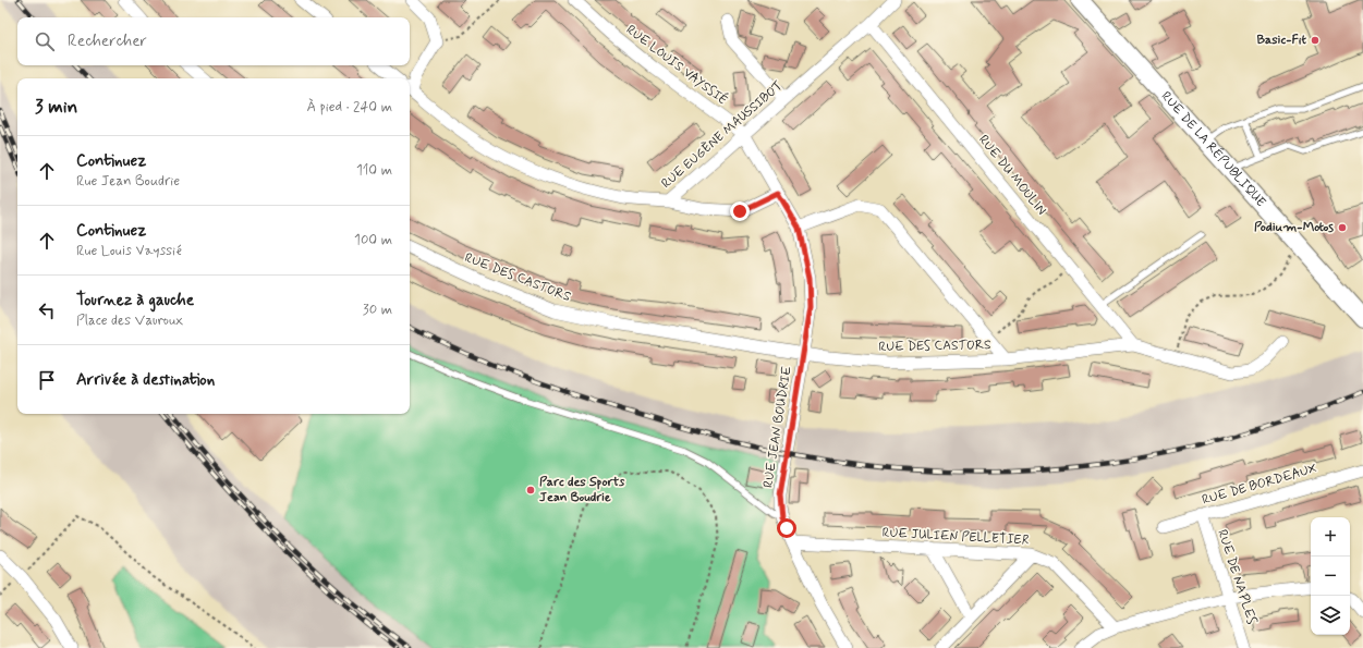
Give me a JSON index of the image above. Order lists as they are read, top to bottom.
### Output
{
  "streets": {
    "main road": ["RUE DE LA RÉPUBLIQUE"],
    "street": [
      "RUE LOUIS VAYSSIÉ",
      "RUE EUGÈNE MAUSSIBOT",
      "RUE DU MOULIN",
      "RUE DES CASTORS",
      "RUE JEAN BOUDRIE",
      "RUE DE BORDEAUX",
      "RUE JULIEN PELLETIER",
      "RUE DE NAPLES"
    ]
  },
  "crossings": [
    ["RUE LOUIS VAYSSIÉ", "RUE EUGÈNE MAUSSIBOT"],
    ["RUE LOUIS VAYSSIÉ", "RUE DES CASTORS"],
    ["RUE LOUIS VAYSSIÉ", "RUE JEAN BOUDRIE"],
    ["RUE EUGÈNE MAUSSIBOT", "RUE DU MOULIN"],
    ["RUE DU MOULIN", "RUE DES CASTORS"],
    ["RUE DES CASTORS", "RUE JEAN BOUDRIE"],
    ["RUE JEAN BOUDRIE", "RUE JULIEN PELLETIER"],
    ["RUE DE BORDEAUX", "RUE DE NAPLES"]
  ],
  "places": ["Basic-Fit", "Podium-Motos", "Parc des Sports Jean Boudrie"],
  "page": {
    "search": "Rechercher",
    "heading": ["3 min", "À pied · 240 m"],
    "list": [
      ["Continuez", "Rue Jean Boudrie", "110 m"],
      ["Continuez", "Rue Louis Vayssié", "100 m"],
      ["Tournez à gauche", "Place des Vauroux", "30 m"],
      "Arrivée à destination"
    ],
    "map_buttons": ["+", "−"]
  }
}
